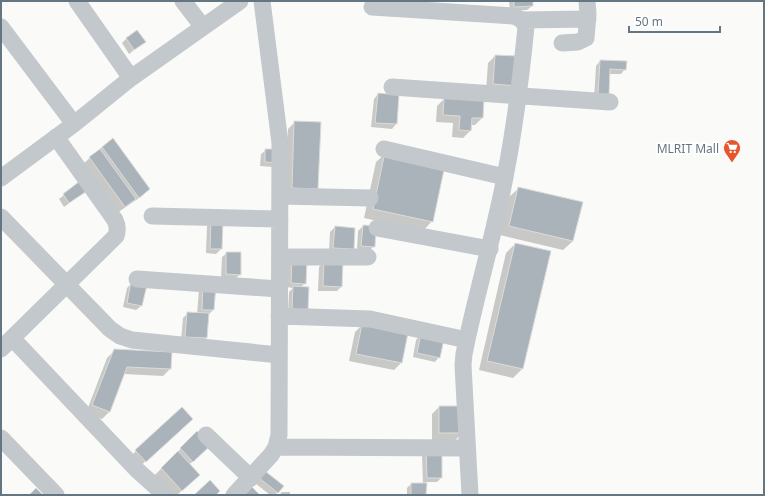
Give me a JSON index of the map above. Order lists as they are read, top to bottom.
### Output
{
  "places": {
    "supermarket": ["MLRIT Mall"]
  },
  "scale_bar": "50 m"
}
